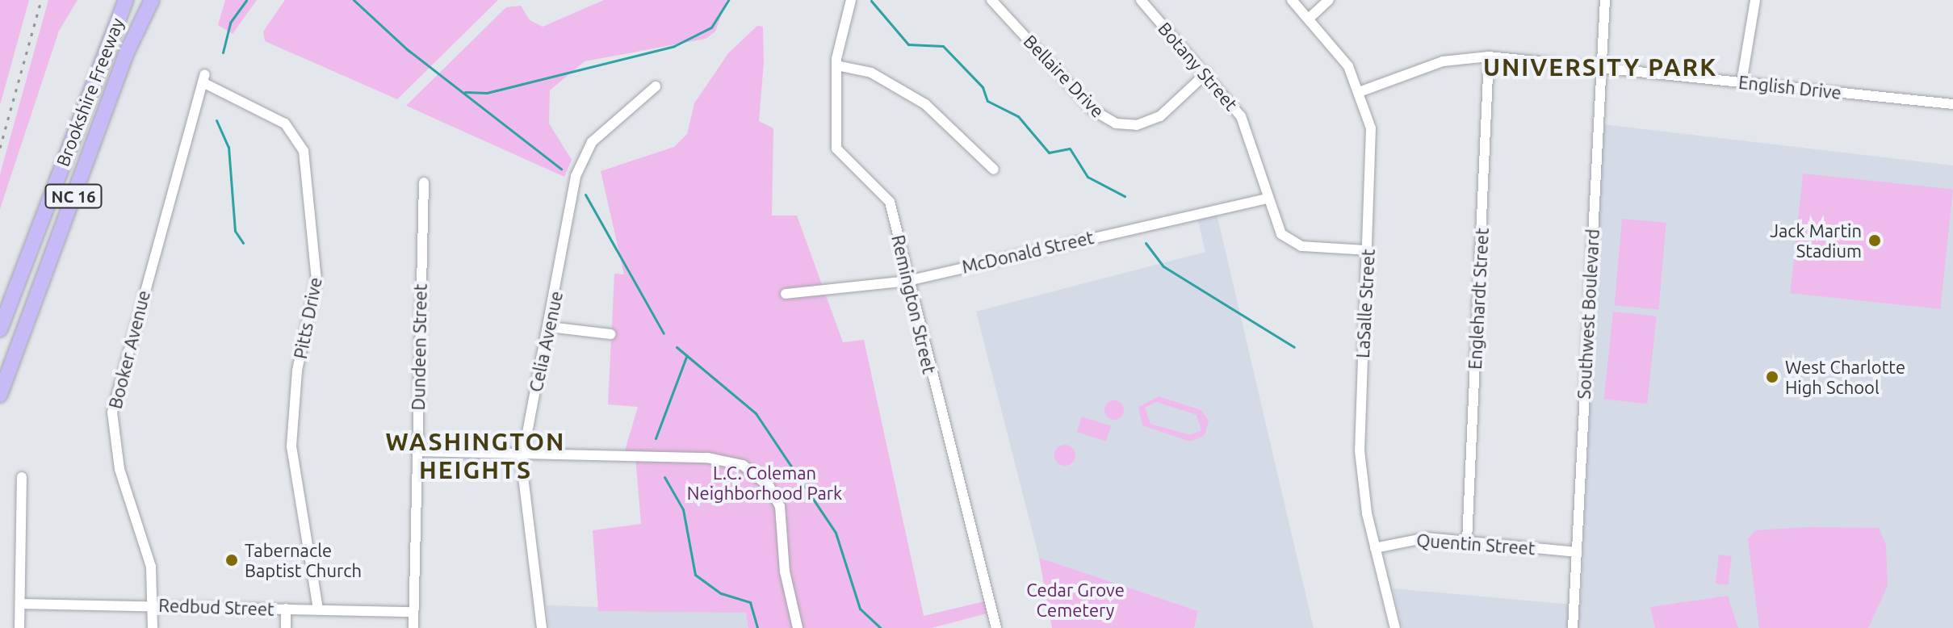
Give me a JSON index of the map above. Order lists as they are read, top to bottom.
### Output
{
  "streets": {
    "highway": ["Brookshire Freeway", "NC 16"],
    "street": [
      "Botany Street",
      "Bellaire Drive",
      "English Drive",
      "McDonald Street",
      "Englehardt Street",
      "LaSalle Street",
      "Remington Street",
      "Southwest Boulevard",
      "Pitts Drive",
      "Celia Avenue",
      "Dundeen Street",
      "Booker Avenue",
      "Quentin Street",
      "Redbud Street"
    ]
  },
  "crossings": [
    ["Botany Street", "Bellaire Drive"],
    ["Botany Street", "McDonald Street"],
    ["Botany Street", "LaSalle Street"],
    ["English Drive", "Englehardt Street"],
    ["English Drive", "LaSalle Street"],
    ["English Drive", "Southwest Boulevard"],
    ["McDonald Street", "Remington Street"],
    ["Englehardt Street", "Quentin Street"],
    ["LaSalle Street", "Quentin Street"],
    ["Southwest Boulevard", "Quentin Street"],
    ["Pitts Drive", "Booker Avenue"],
    ["Pitts Drive", "Redbud Street"],
    ["Dundeen Street", "Redbud Street"],
    ["Booker Avenue", "Redbud Street"]
  ],
  "districts": ["UNIVERSITY PARK", "WASHINGTON HEIGHTS"],
  "parks": ["L.C. Coleman Neighborhood Park", "Cedar Grove Cemetery"],
  "places": ["Jack Martin Stadium", "West Charlotte High School", "Tabernacle Baptist Church"]
}
